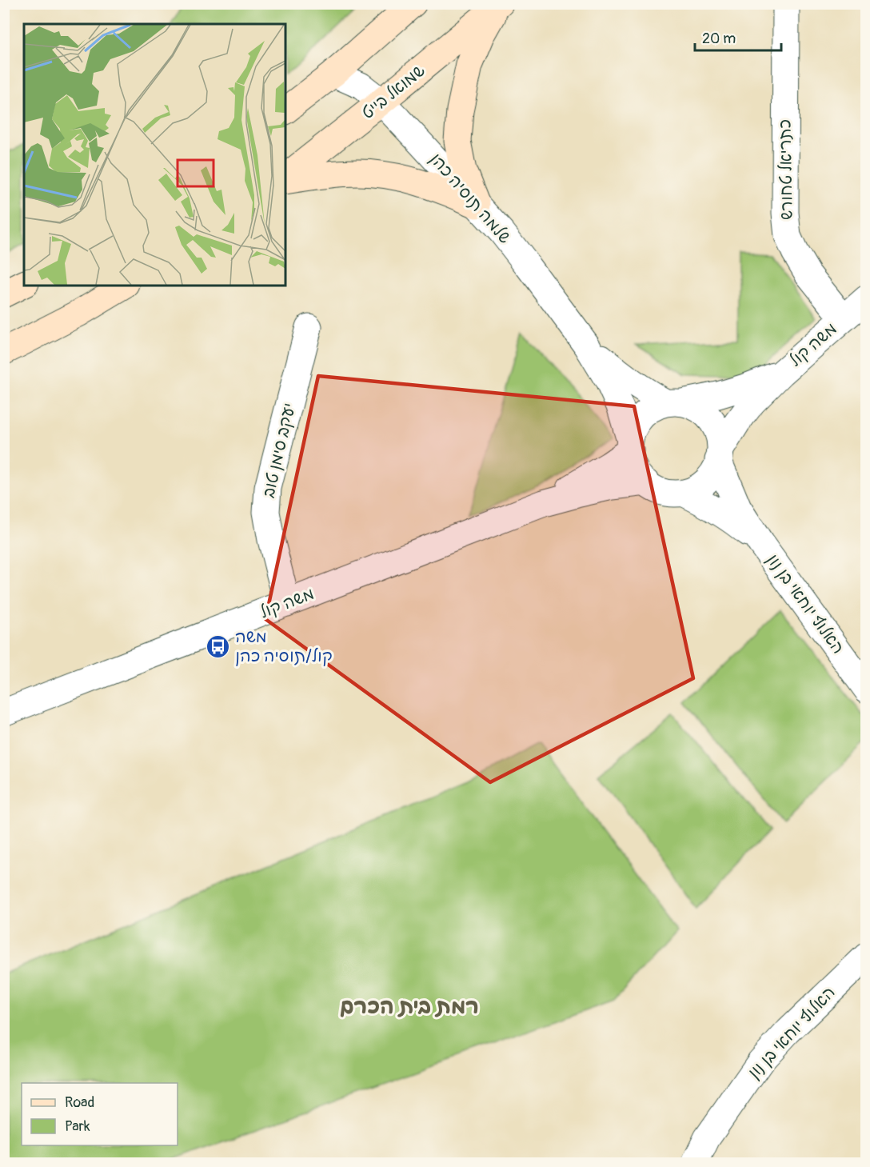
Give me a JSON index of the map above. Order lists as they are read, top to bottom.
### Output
{
  "streets": {
    "street": [
      "שמואל בייט",
      "כתריאל טחורש",
      "שלמה תוסיה כהן",
      "משה קול",
      "יעקב סימן טוב",
      "האלוף יוחאי בן נון"
    ]
  },
  "crossings": [
    ["שמואל בייט", "שלמה תוסיה כהן"],
    ["כתריאל טחורש", "משה קול"],
    ["שלמה תוסיה כהן", "משה קול"],
    ["שלמה תוסיה כהן", "האלוף יוחאי בן נון"],
    ["משה קול", "יעקב סימן טוב"],
    ["משה קול", "האלוף יוחאי בן נון"]
  ],
  "districts": ["רמת בית הכרם"],
  "places": {
    "bus stop": ["משה קול/תוסיה כהן"]
  },
  "legend": ["Road", "Park"],
  "scale_bar": "20 m"
}
